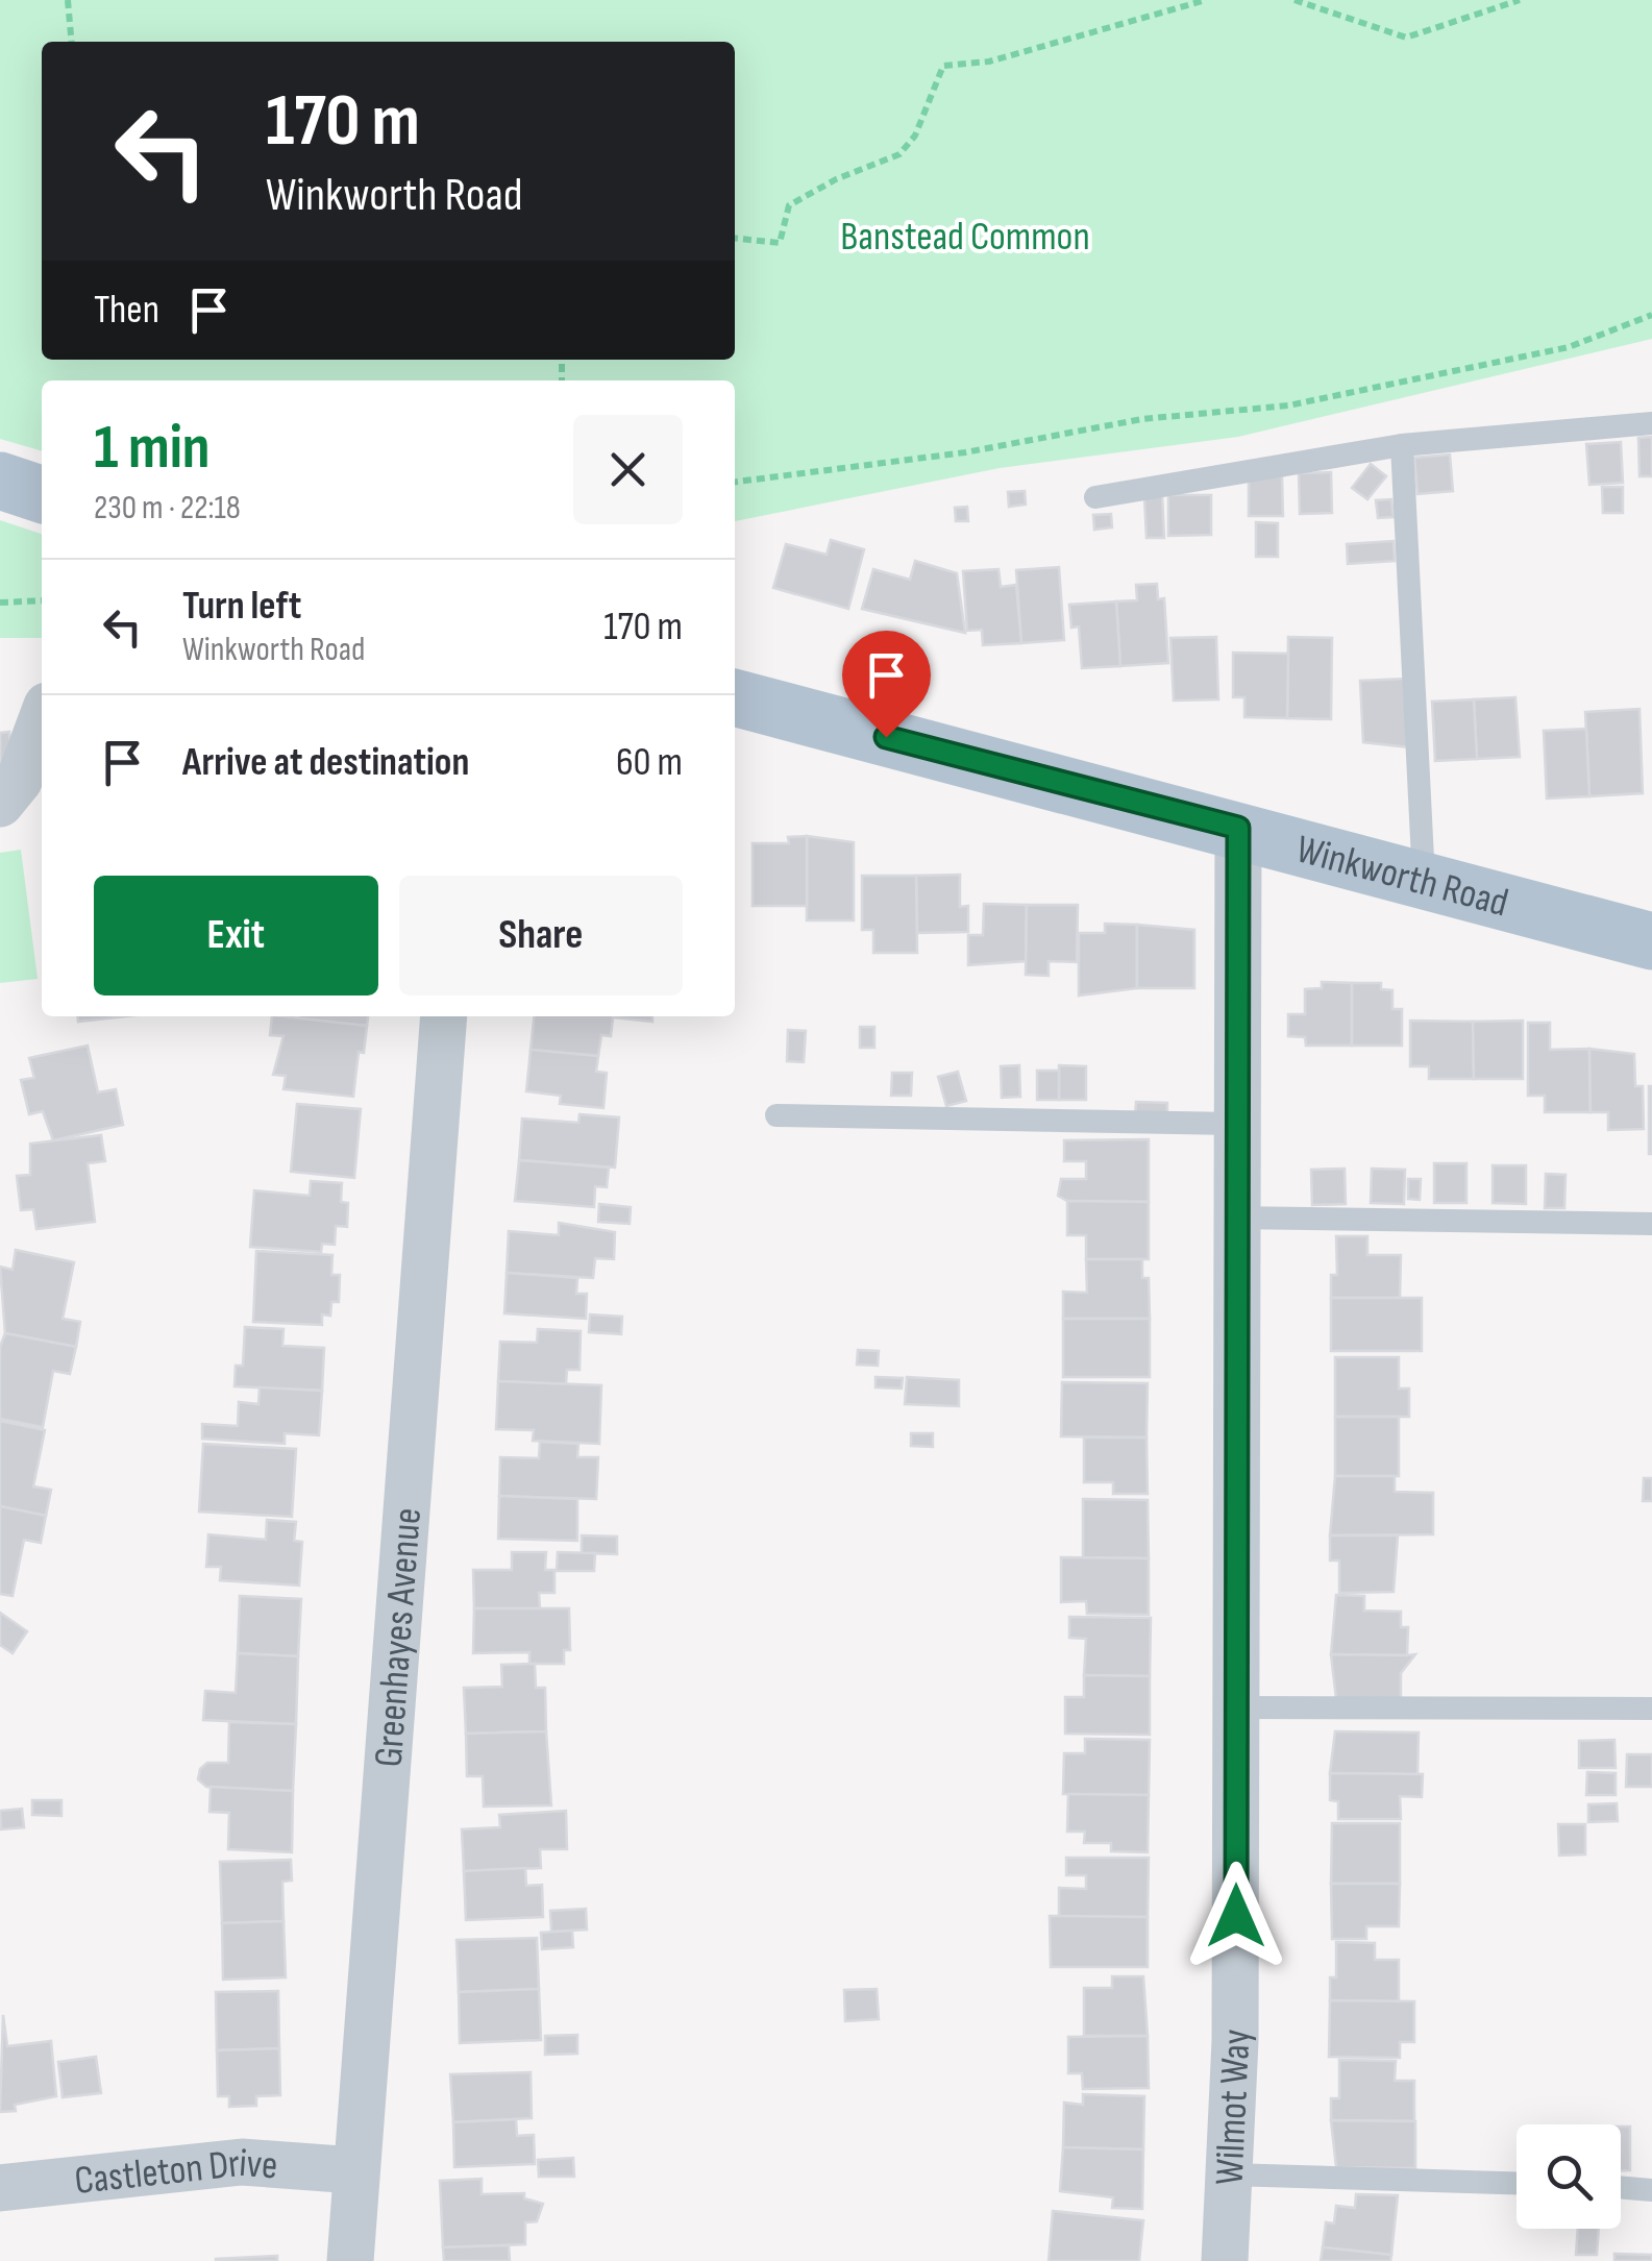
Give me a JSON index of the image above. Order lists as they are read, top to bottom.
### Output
{
  "streets": {
    "main road": ["Winkworth Road"],
    "street": ["Greenhayes Avenue", "Wilmot Way", "Castleton Drive"]
  },
  "crossings": [
    ["Winkworth Road", "Wilmot Way"],
    ["Greenhayes Avenue", "Castleton Drive"]
  ],
  "parks": ["Banstead Common"],
  "page": {
    "turn": ["170 m", "Winkworth Road"],
    "then": "Then",
    "heading": ["1 min", "230 m · 22:18"],
    "list": [
      {
        "name": "Turn left",
        "note": "Winkworth Road",
        "value": "170 m"
      },
      {
        "name": "Arrive at destination",
        "value": "60 m"
      }
    ],
    "buttons": ["Exit", "Share"]
  }
}
